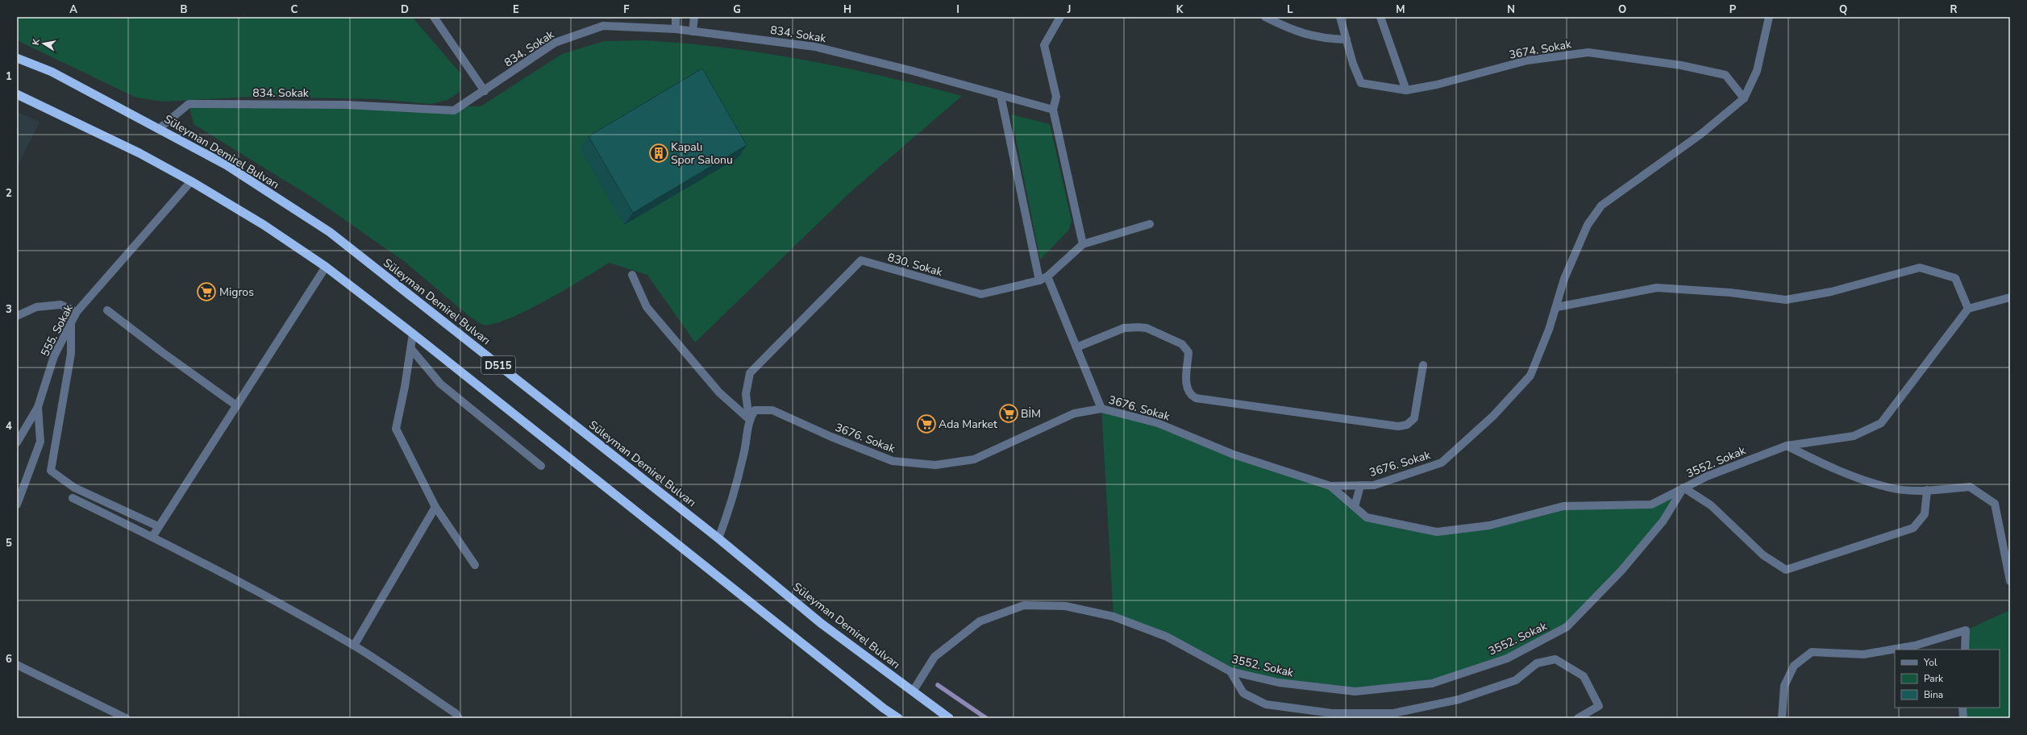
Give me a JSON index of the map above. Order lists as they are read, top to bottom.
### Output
{
  "streets": {
    "highway": ["Süleyman Demirel Bulvarı", "D515"],
    "street": [
      "834. Sokak",
      "3674. Sokak",
      "830. Sokak",
      "555. Sokak",
      "3676. Sokak",
      "3552. Sokak"
    ]
  },
  "crossings": [
    ["834. Sokak", "Süleyman Demirel Bulvarı"],
    ["3674. Sokak", "3676. Sokak"],
    ["Süleyman Demirel Bulvarı", "3552. Sokak"],
    ["830. Sokak", "3676. Sokak"],
    ["555. Sokak", "D515"]
  ],
  "places": {
    "building": ["Kapalı Spor Salonu"],
    "supermarket": ["Migros", "BİM", "Ada Market"]
  },
  "legend": ["Yol", "Park", "Bina"],
  "north": "left",
  "grid": {
    "columns": [
      "A",
      "B",
      "C",
      "D",
      "E",
      "F",
      "G",
      "H",
      "I",
      "J",
      "K",
      "L",
      "M",
      "N",
      "O",
      "P",
      "Q",
      "R"
    ],
    "rows": [
      "1",
      "2",
      "3",
      "4",
      "5",
      "6"
    ]
  }
}
